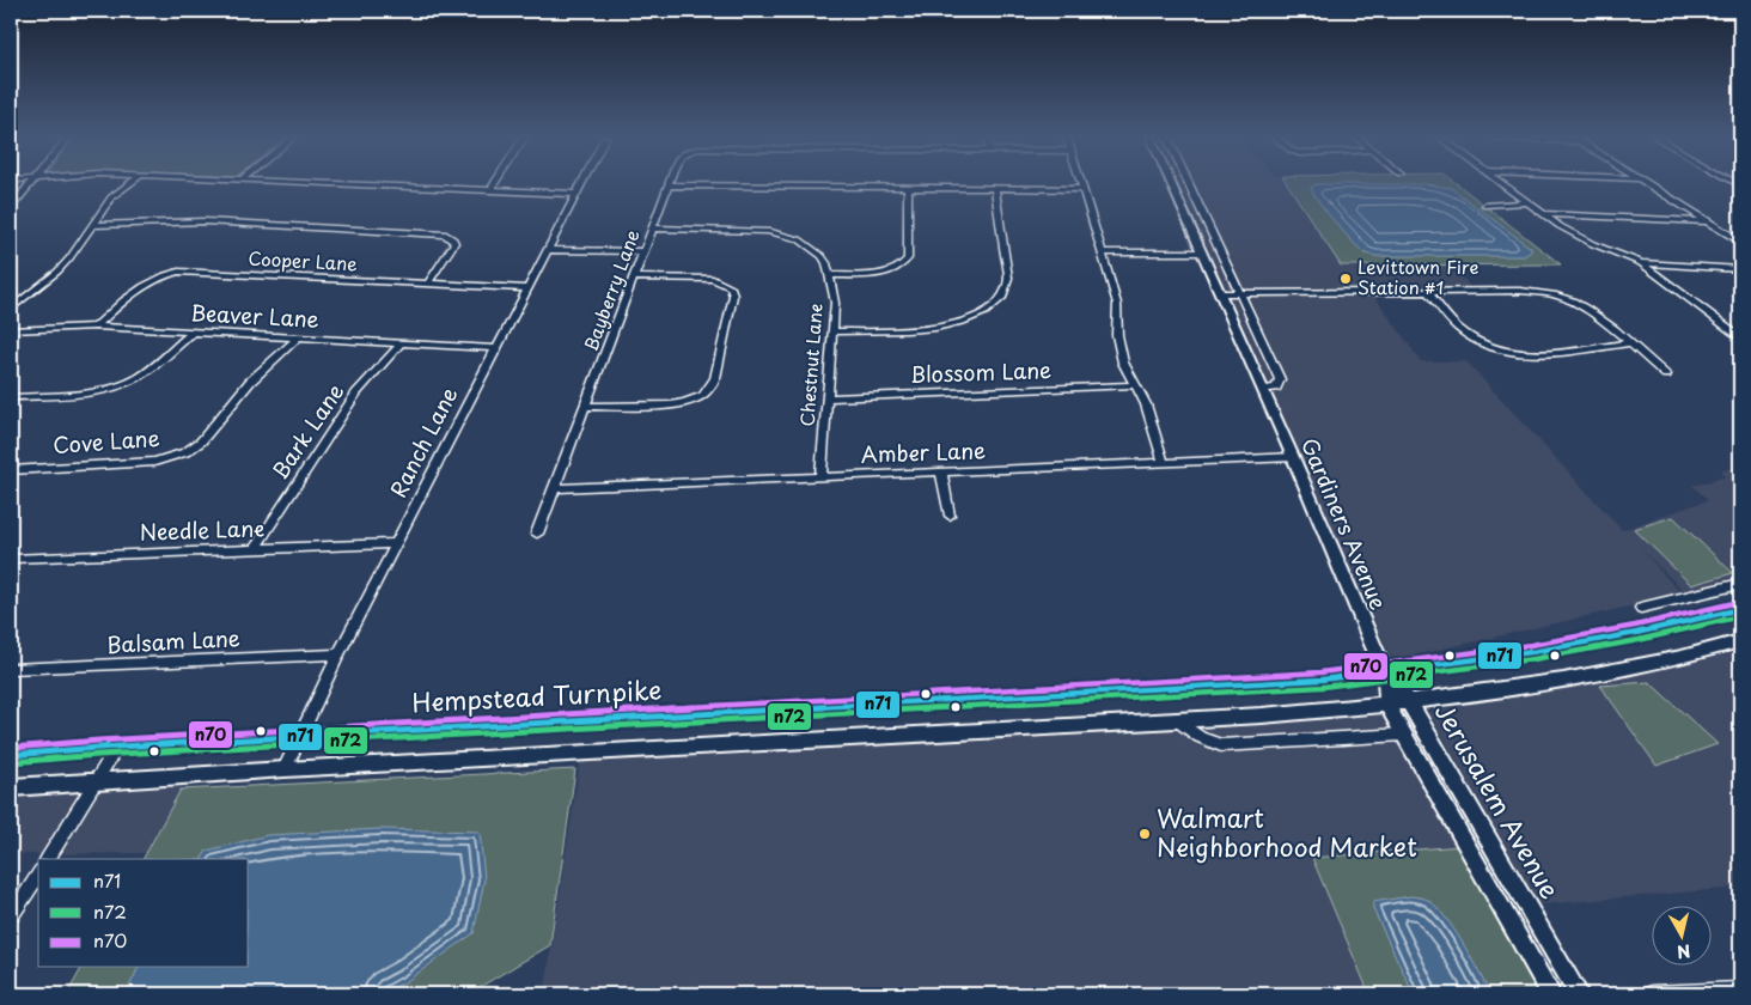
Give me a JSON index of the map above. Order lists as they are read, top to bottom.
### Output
{
  "streets": {
    "main road": ["Gardiners Avenue", "Hempstead Turnpike", "Jerusalem Avenue"],
    "street": [
      "Cooper Lane",
      "Bayberry Lane",
      "Beaver Lane",
      "Chestnut Lane",
      "Blossom Lane",
      "Bark Lane",
      "Cove Lane",
      "Ranch Lane",
      "Amber Lane",
      "Needle Lane",
      "Balsam Lane"
    ]
  },
  "crossings": [
    ["Cooper Lane", "Beaver Lane"],
    ["Cooper Lane", "Ranch Lane"],
    ["Bayberry Lane", "Chestnut Lane"],
    ["Bayberry Lane", "Amber Lane"],
    ["Beaver Lane", "Bark Lane"],
    ["Beaver Lane", "Cove Lane"],
    ["Beaver Lane", "Ranch Lane"],
    ["Chestnut Lane", "Blossom Lane"],
    ["Chestnut Lane", "Amber Lane"],
    ["Bark Lane", "Needle Lane"],
    ["Ranch Lane", "Needle Lane"],
    ["Ranch Lane", "Balsam Lane"],
    ["Ranch Lane", "Hempstead Turnpike"],
    ["Amber Lane", "Gardiners Avenue"],
    ["Gardiners Avenue", "Hempstead Turnpike"],
    ["Gardiners Avenue", "Jerusalem Avenue"],
    ["Hempstead Turnpike", "Jerusalem Avenue"]
  ],
  "places": ["Levittown Fire Station #1", "Walmart Neighborhood Market"],
  "lines": ["transit line n70", "transit line n71", "transit line n72"],
  "legend": ["n71", "n72", "n70"],
  "north": "bottom"
}
